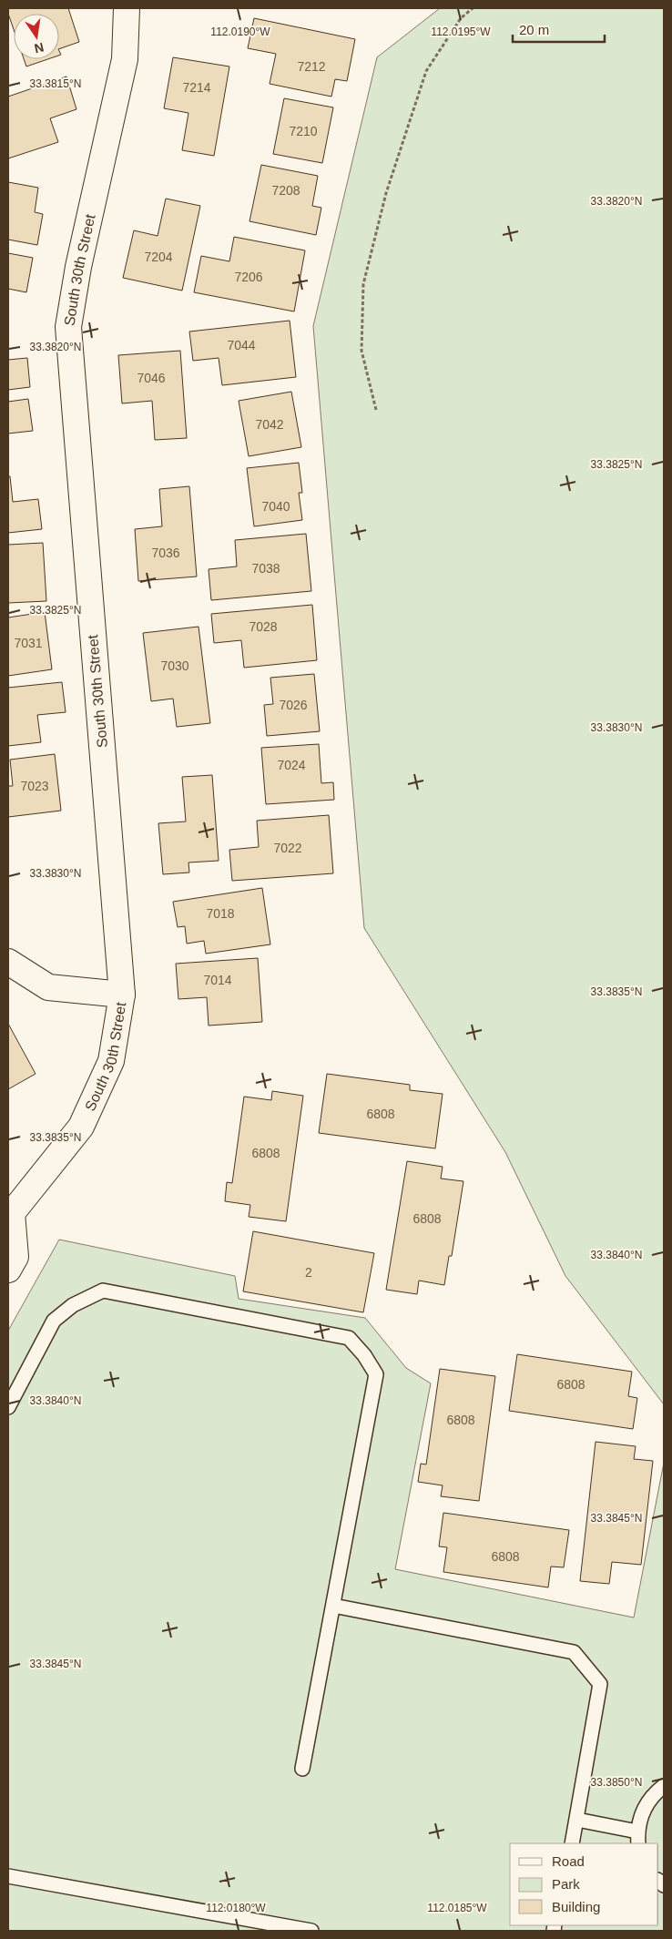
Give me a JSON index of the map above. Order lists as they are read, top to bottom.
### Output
{
  "streets": {
    "street": ["South 30th Street"]
  },
  "house_numbers": [
    "7212",
    "7214",
    "7210",
    "7208",
    "7204",
    "7206",
    "7044",
    "7046",
    "7042",
    "7040",
    "7036",
    "7038",
    "7028",
    "7031",
    "7030",
    "7026",
    "7024",
    "7023",
    "7022",
    "7018",
    "7014",
    "6808",
    "6808",
    "6808",
    "2",
    "6808",
    "6808",
    "6808"
  ],
  "legend": ["Road", "Park", "Building"],
  "scale_bar": "20 m",
  "north": "bottom",
  "coordinates": [
    "112.0190°W",
    "112.0195°W",
    "33.3815°N",
    "33.3820°N",
    "33.3825°N",
    "33.3830°N",
    "33.3835°N",
    "33.3840°N",
    "33.3845°N",
    "33.3850°N",
    "112.0180°W",
    "112.0185°W"
  ]
}
